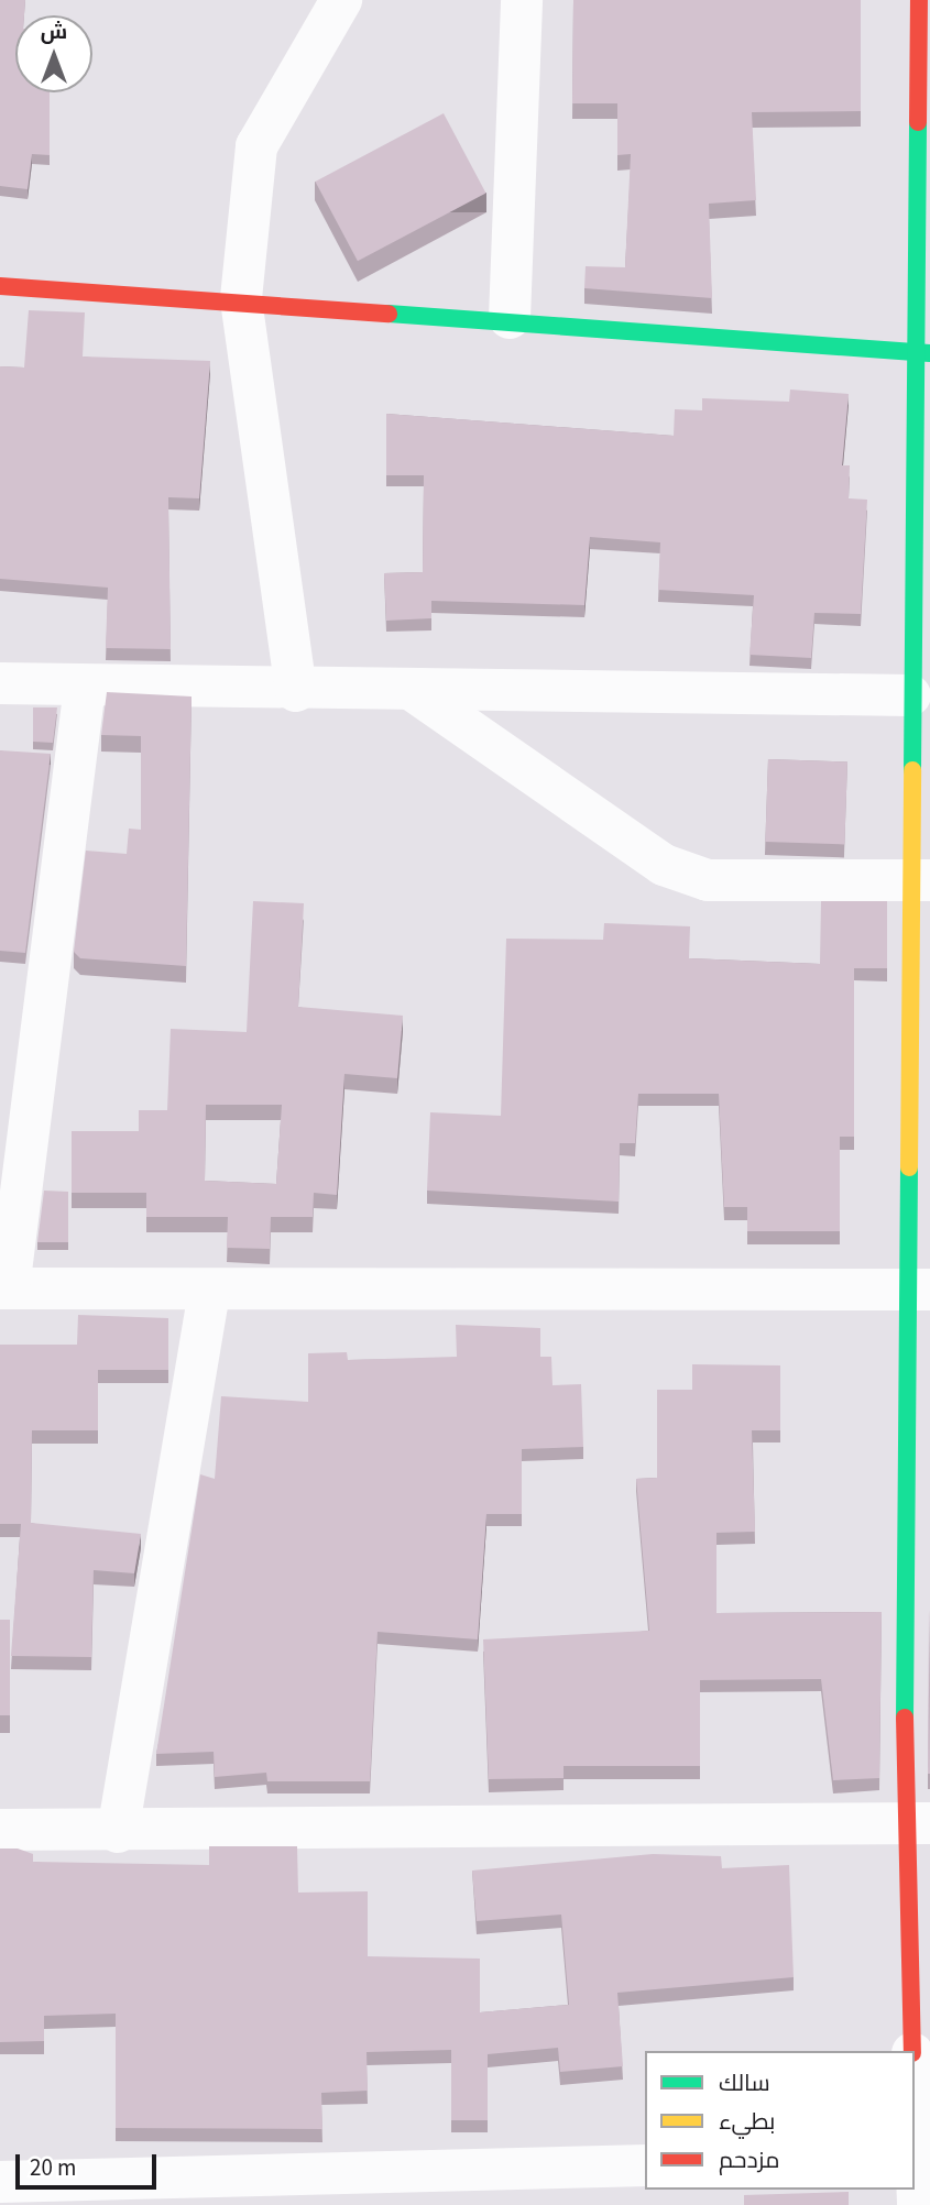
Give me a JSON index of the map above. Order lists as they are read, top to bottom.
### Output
{
  "legend": ["سالك", "بطيء", "مزدحم"],
  "scale_bar": "20 m",
  "north": "top"
}
